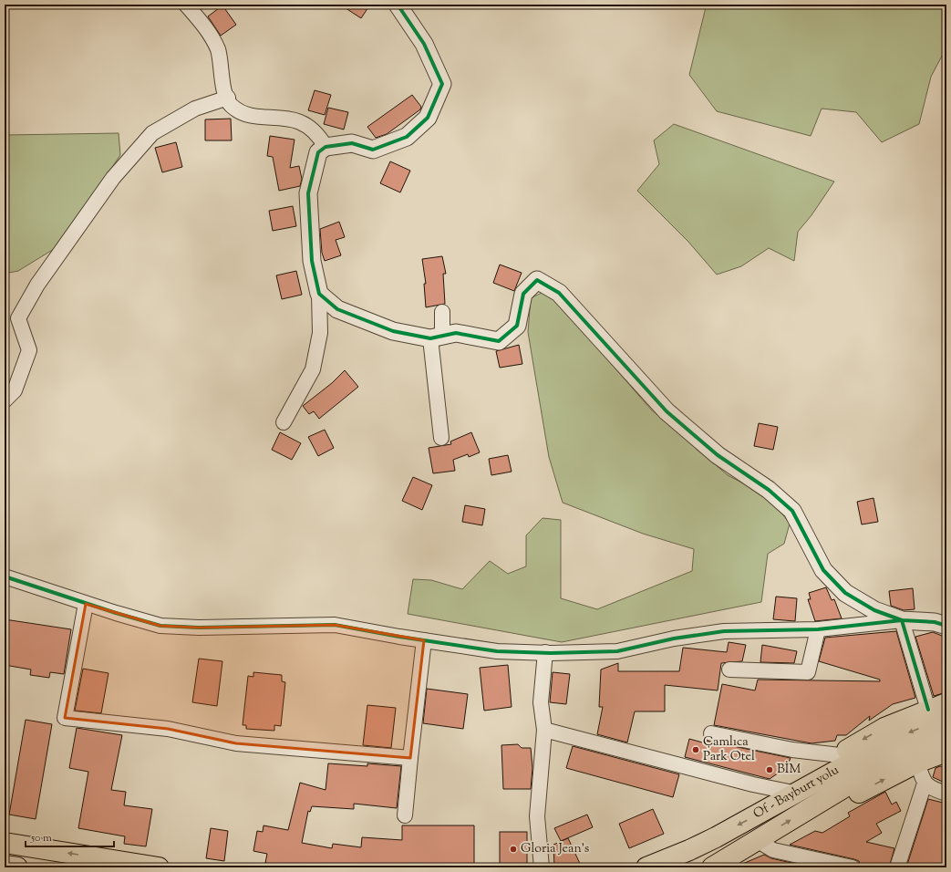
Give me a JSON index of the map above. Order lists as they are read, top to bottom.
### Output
{
  "streets": {
    "highway": ["Of - Bayburt yolu"]
  },
  "places": ["Çamlıca Park Otel", "BİM", "Gloria Jean's"],
  "scale_bar": "50 m"
}
